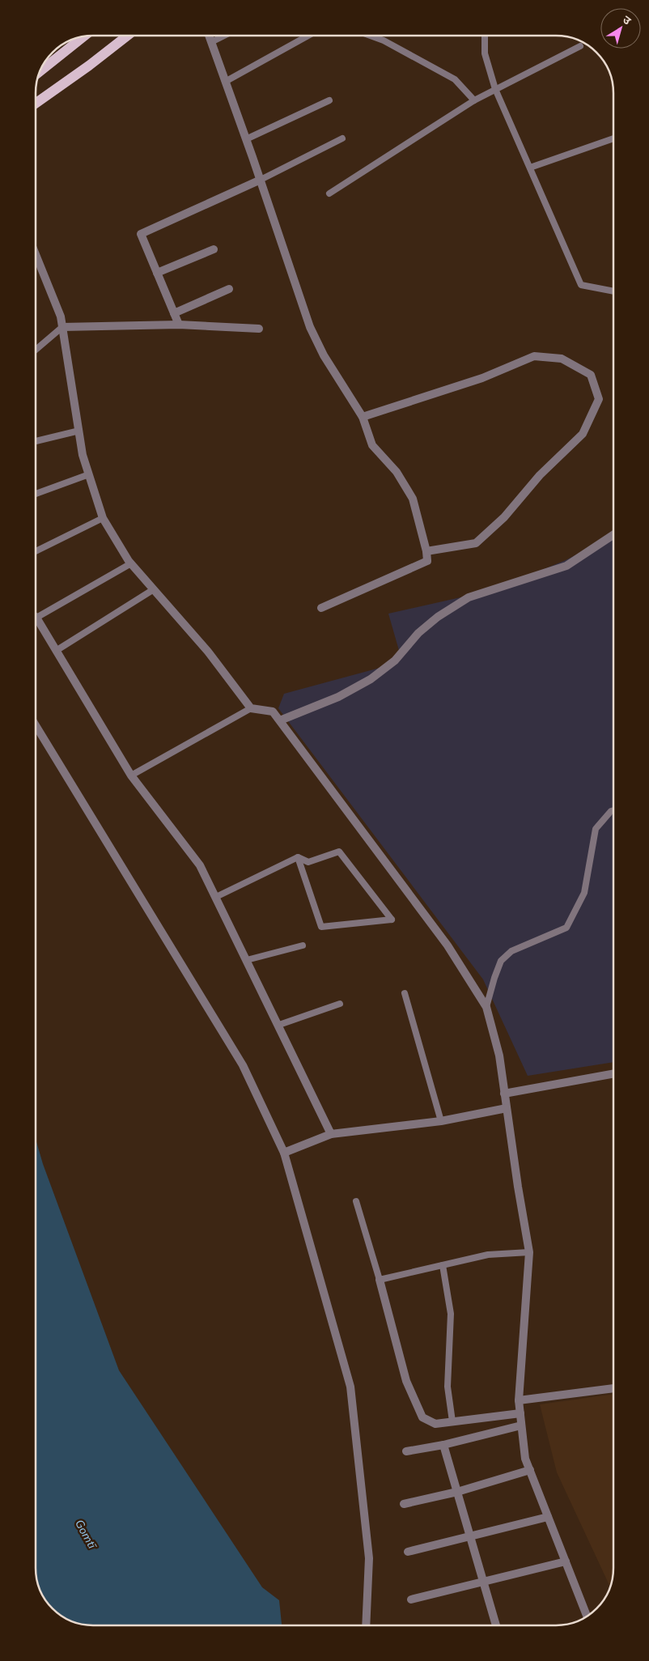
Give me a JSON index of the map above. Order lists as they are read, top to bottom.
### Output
{
  "water": ["Gomtī"],
  "north": "top right"
}
